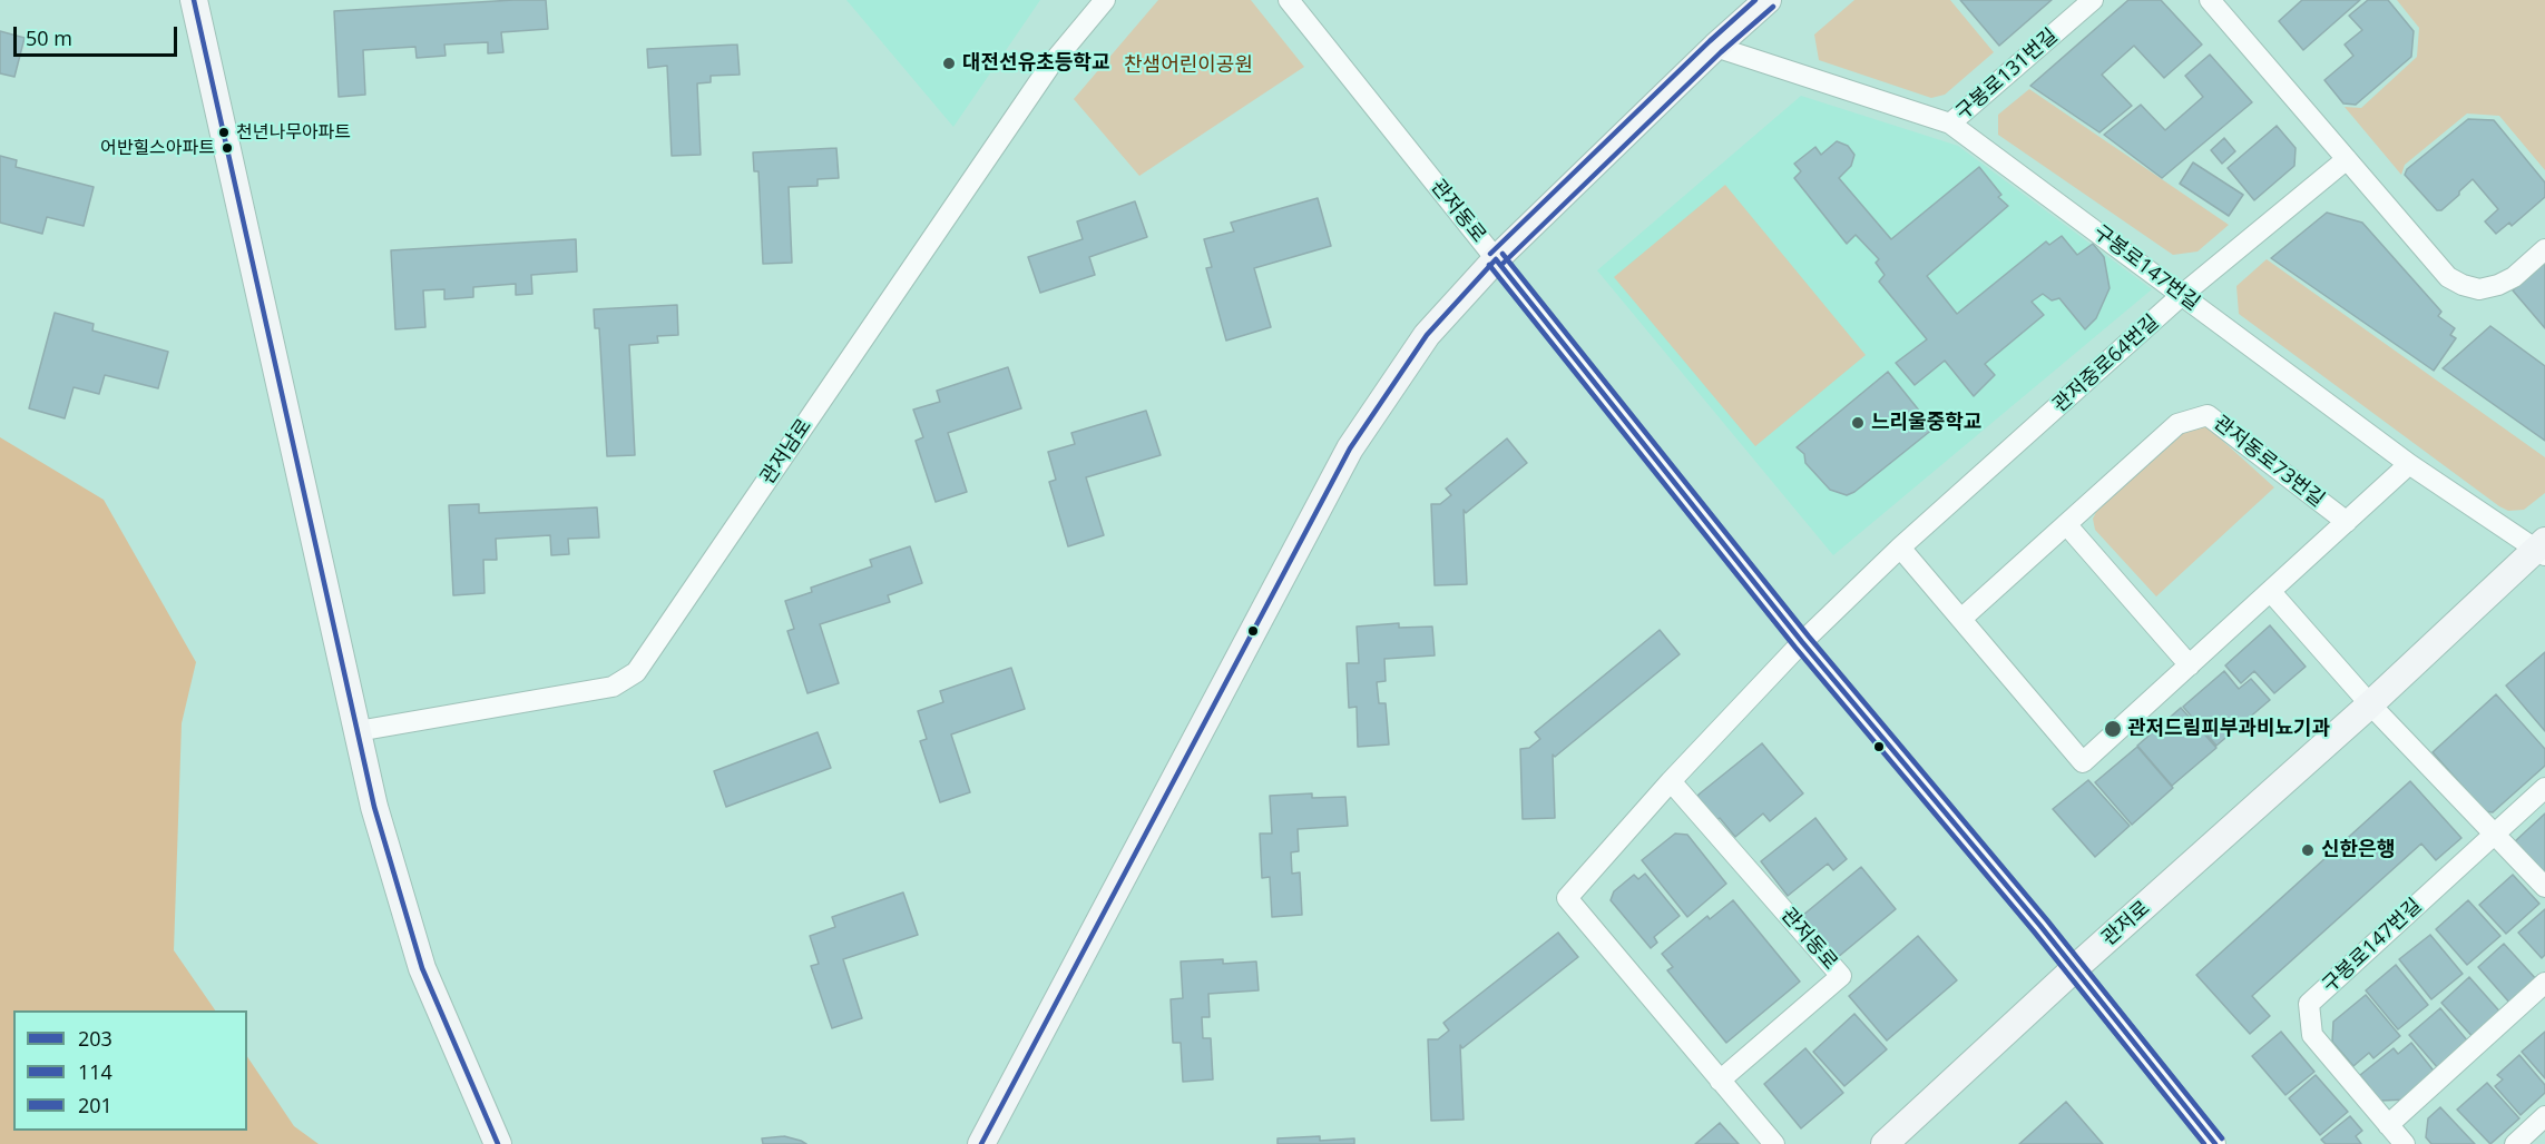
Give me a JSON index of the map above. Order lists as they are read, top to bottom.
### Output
{
  "streets": {
    "main road": ["관저로"],
    "street": [
      "구봉로131번길",
      "관저동로",
      "구봉로147번길",
      "관저중로64번길",
      "관저남로",
      "관저동로73번길"
    ]
  },
  "crossings": [
    ["구봉로131번길", "구봉로147번길"],
    ["관저동로", "관저중로64번길"],
    ["관저동로", "관저로"],
    ["구봉로147번길", "관저중로64번길"],
    ["구봉로147번길", "관저동로73번길"],
    ["구봉로147번길", "관저로"]
  ],
  "parks": ["찬샘어린이공원"],
  "places": [
    "대전선유초등학교",
    "천년나무아파트",
    "어반힐스아파트",
    "느리울중학교",
    "관저드림피부과비뇨기과",
    "신한은행"
  ],
  "lines": ["transit line 203", "transit line 201", "transit line 114"],
  "legend": ["203", "114", "201"],
  "scale_bar": "50 m"
}
